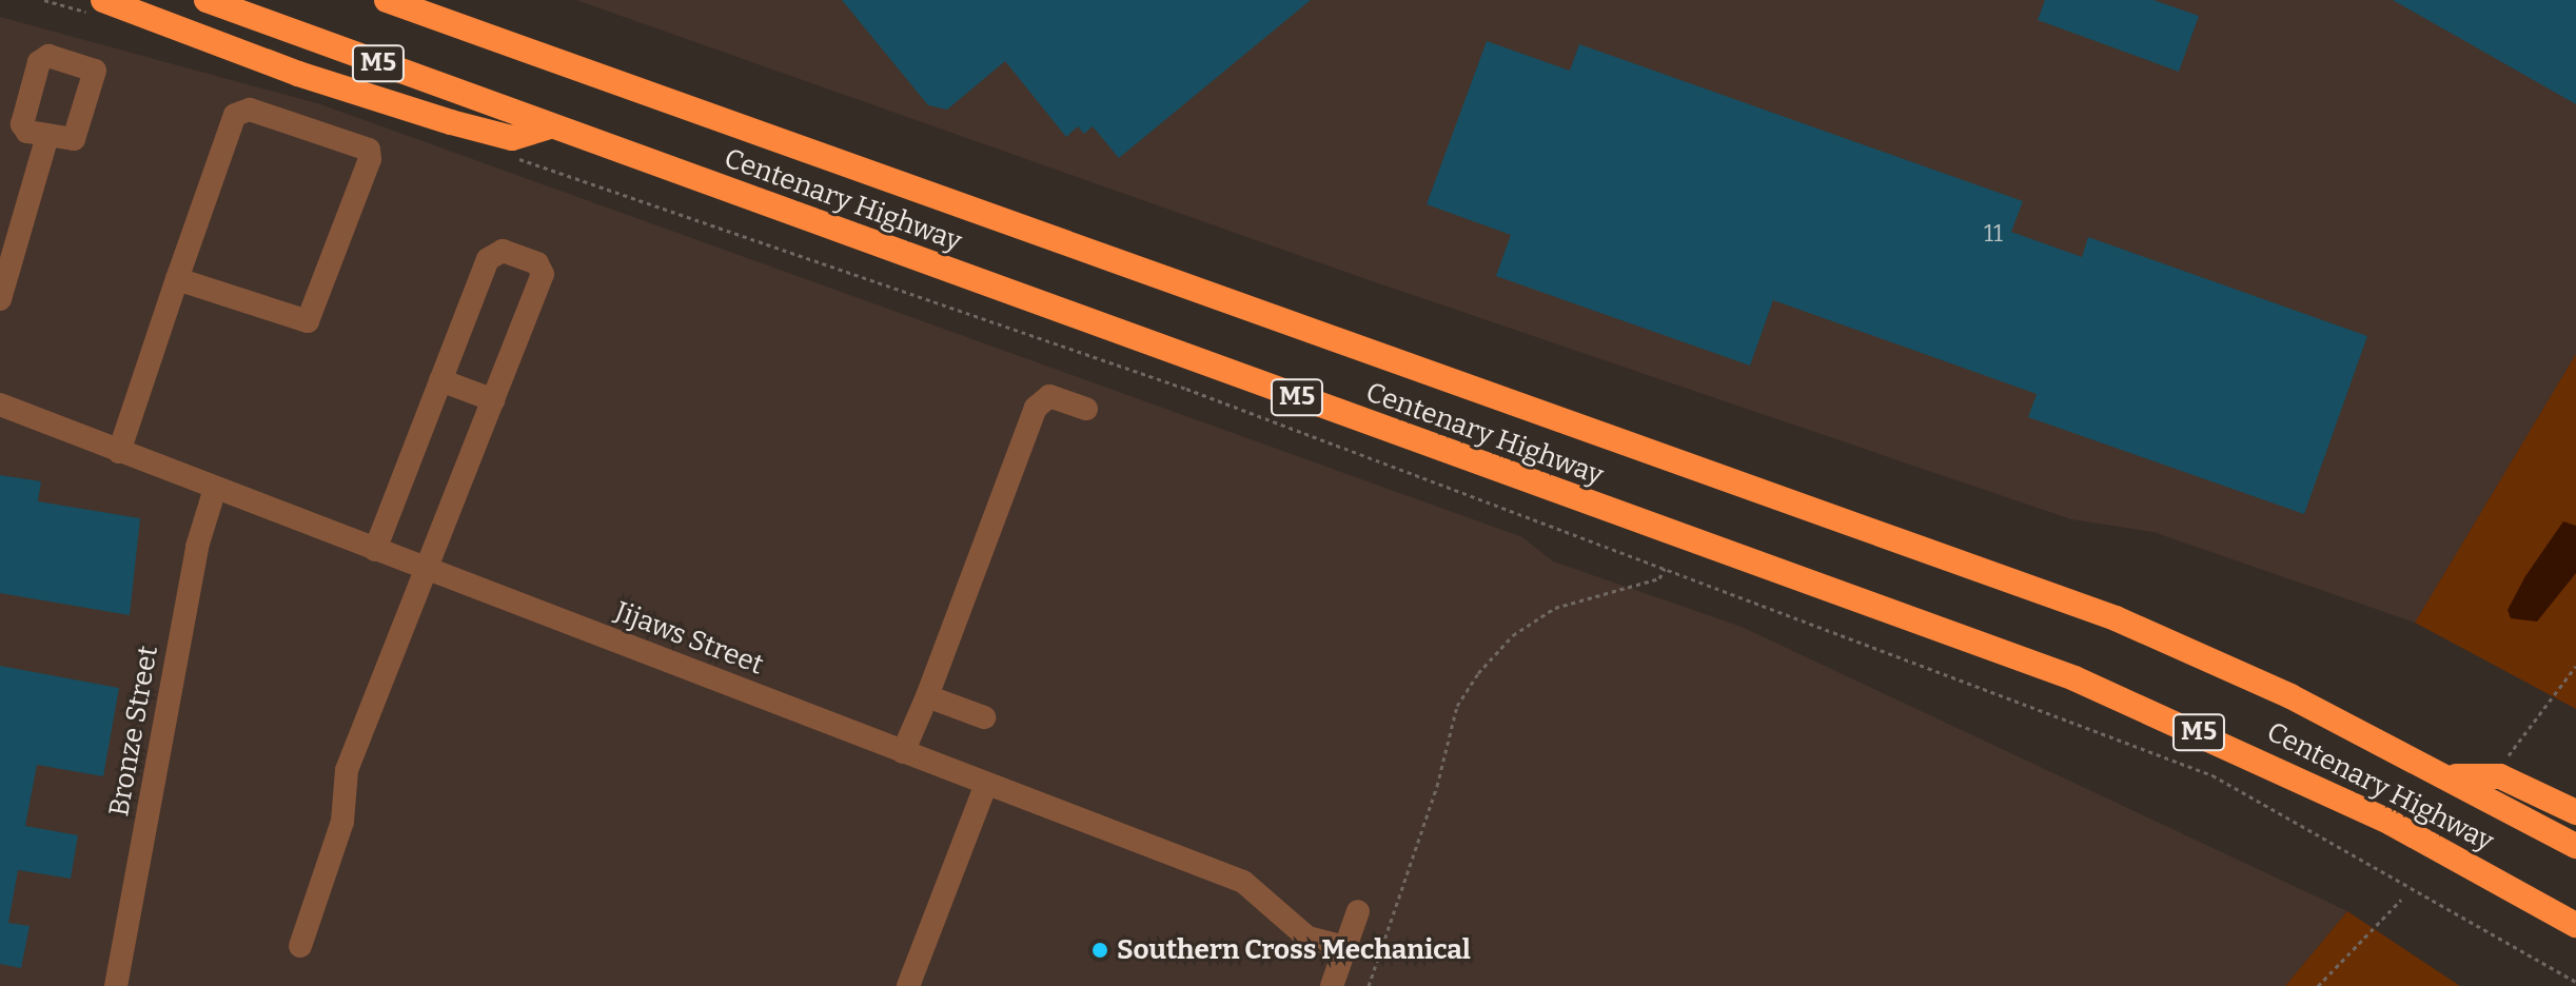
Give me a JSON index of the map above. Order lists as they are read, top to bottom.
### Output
{
  "streets": {
    "highway": ["M5", "Centenary Highway"],
    "street": ["Jijaws Street", "Bronze Street"]
  },
  "crossings": [
    ["Jijaws Street", "Bronze Street"]
  ],
  "places": ["Southern Cross Mechanical"],
  "house_numbers": ["11"]
}
